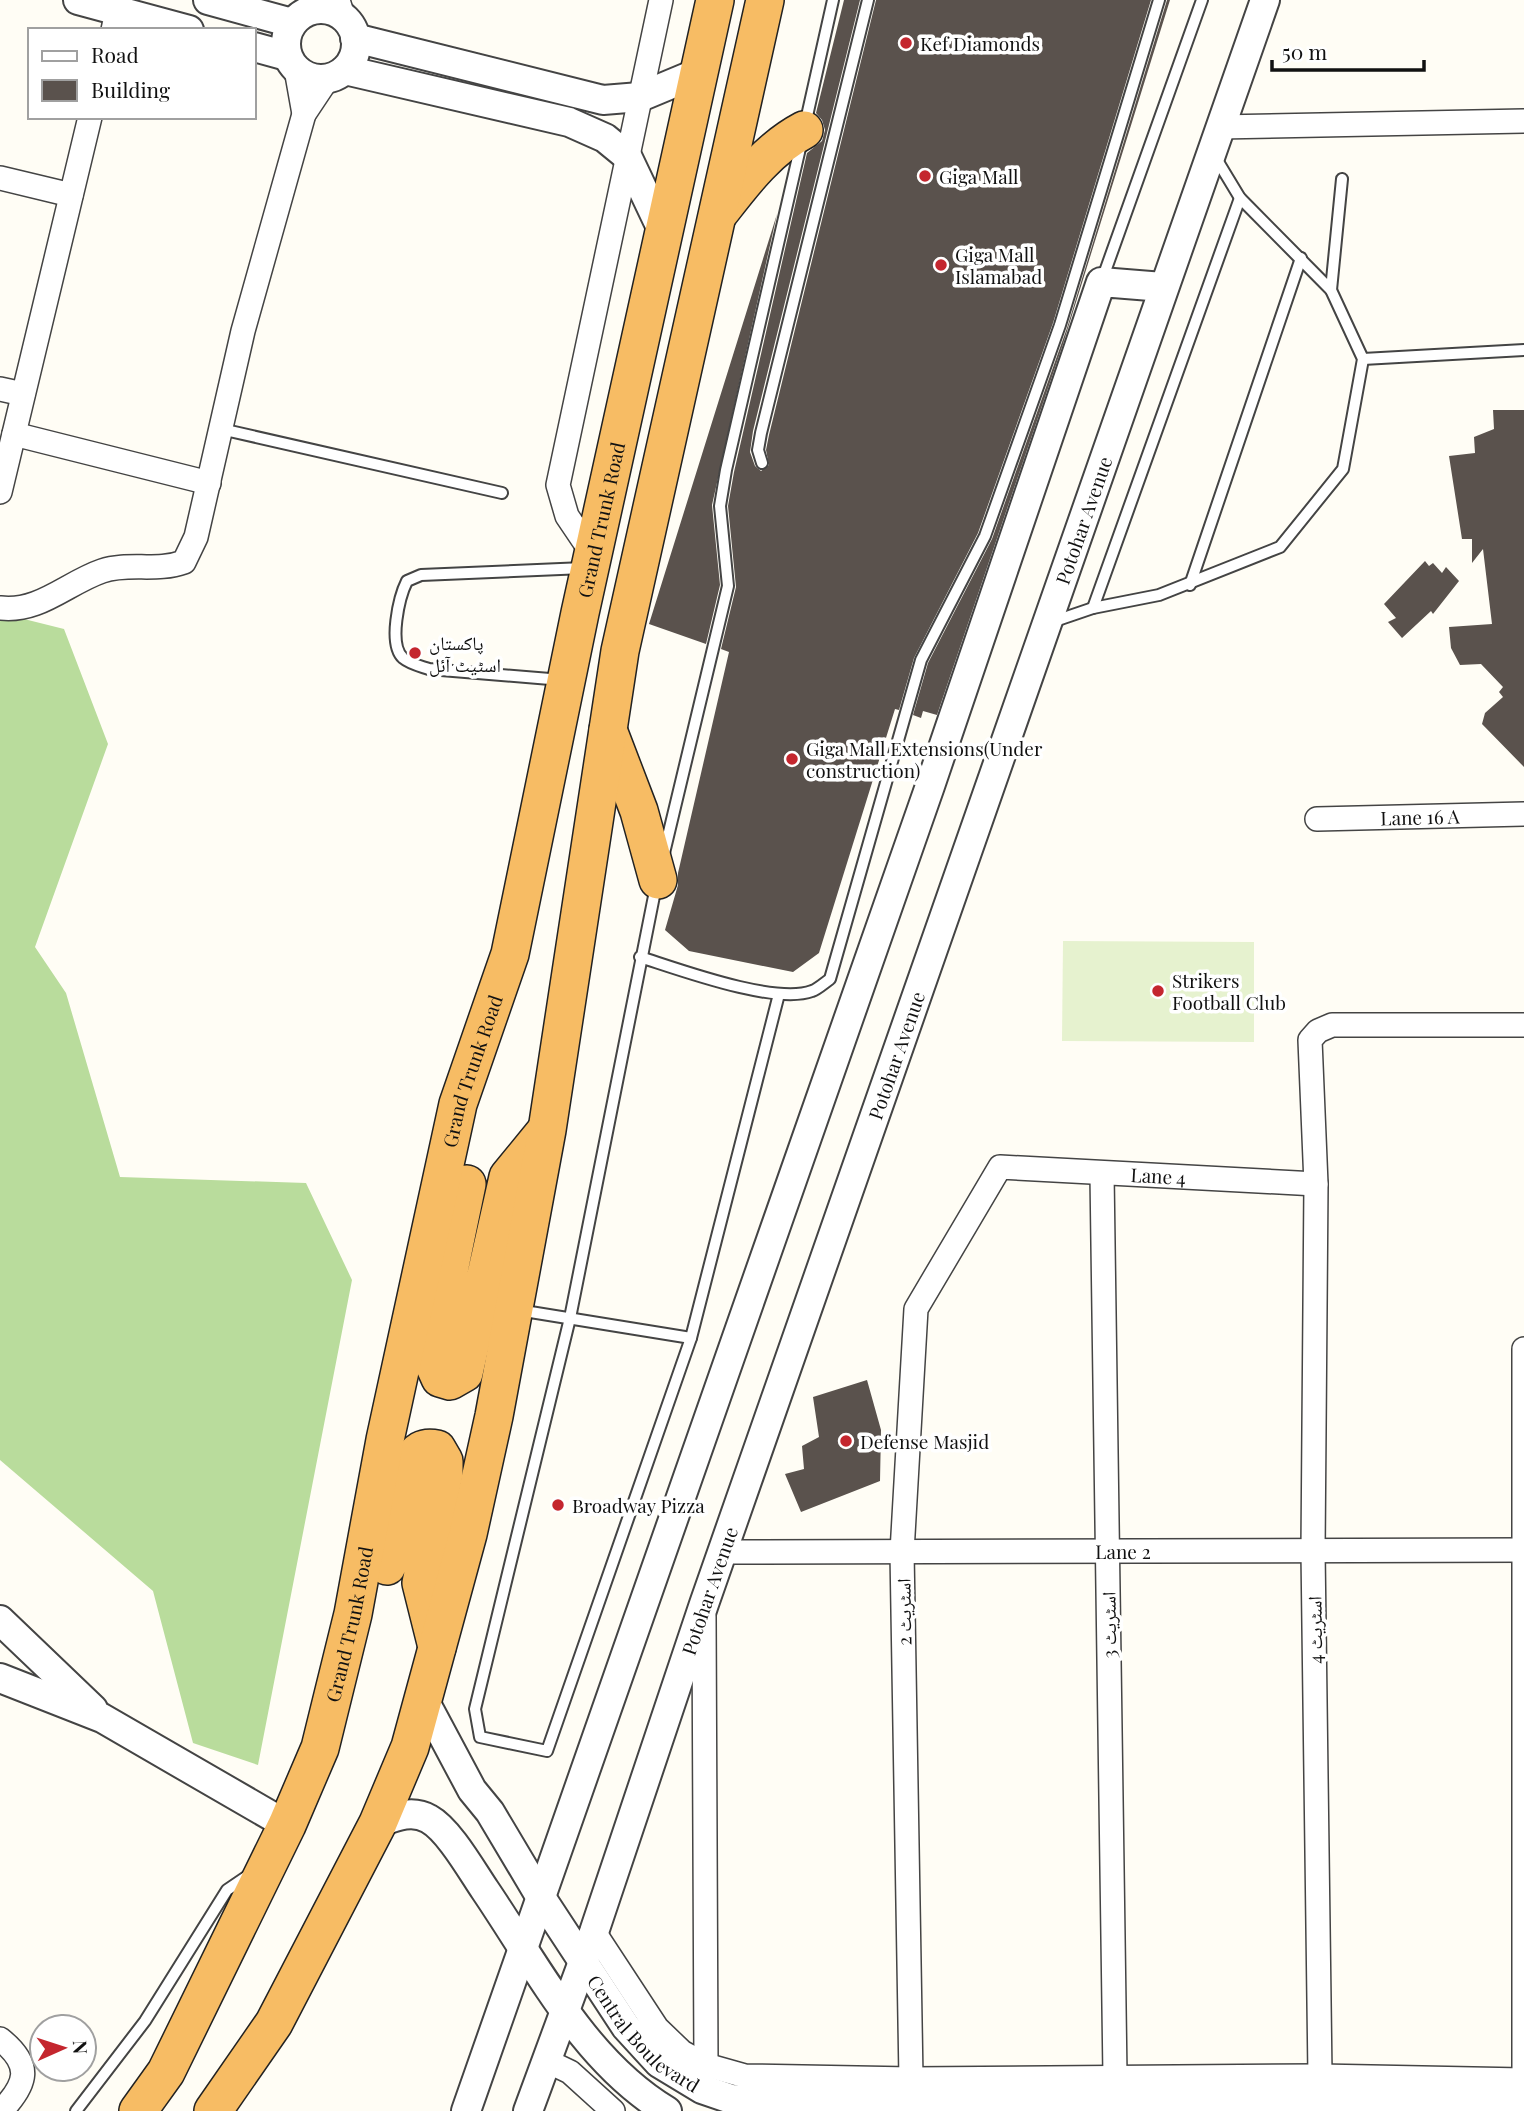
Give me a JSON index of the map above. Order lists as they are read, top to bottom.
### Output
{
  "streets": {
    "highway": ["Grand Trunk Road"],
    "street": [
      "Potohar Avenue",
      "Lane 16 A",
      "Lane 4",
      "Lane 2",
      "اسٹریٹ 2",
      "اسٹریٹ 3",
      "اسٹریٹ 4",
      "Central Boulevard"
    ]
  },
  "crossings": [
    ["Potohar Avenue", "Lane 2"],
    ["Potohar Avenue", "Central Boulevard"],
    ["Lane 4", "اسٹریٹ 2"],
    ["Lane 4", "اسٹریٹ 3"],
    ["Lane 4", "اسٹریٹ 4"],
    ["Lane 2", "اسٹریٹ 2"],
    ["Lane 2", "اسٹریٹ 3"],
    ["Lane 2", "اسٹریٹ 4"]
  ],
  "places": [
    "Kef Diamonds",
    "Giga Mall",
    "Giga Mall Islamabad",
    "پاکستان اسٹیٹ آئل",
    "Giga Mall Extensions(Under construction)",
    "Strikers Football Club",
    "Defense Masjid",
    "Broadway Pizza"
  ],
  "legend": ["Road", "Building"],
  "scale_bar": "50 m",
  "north": "right"
}
